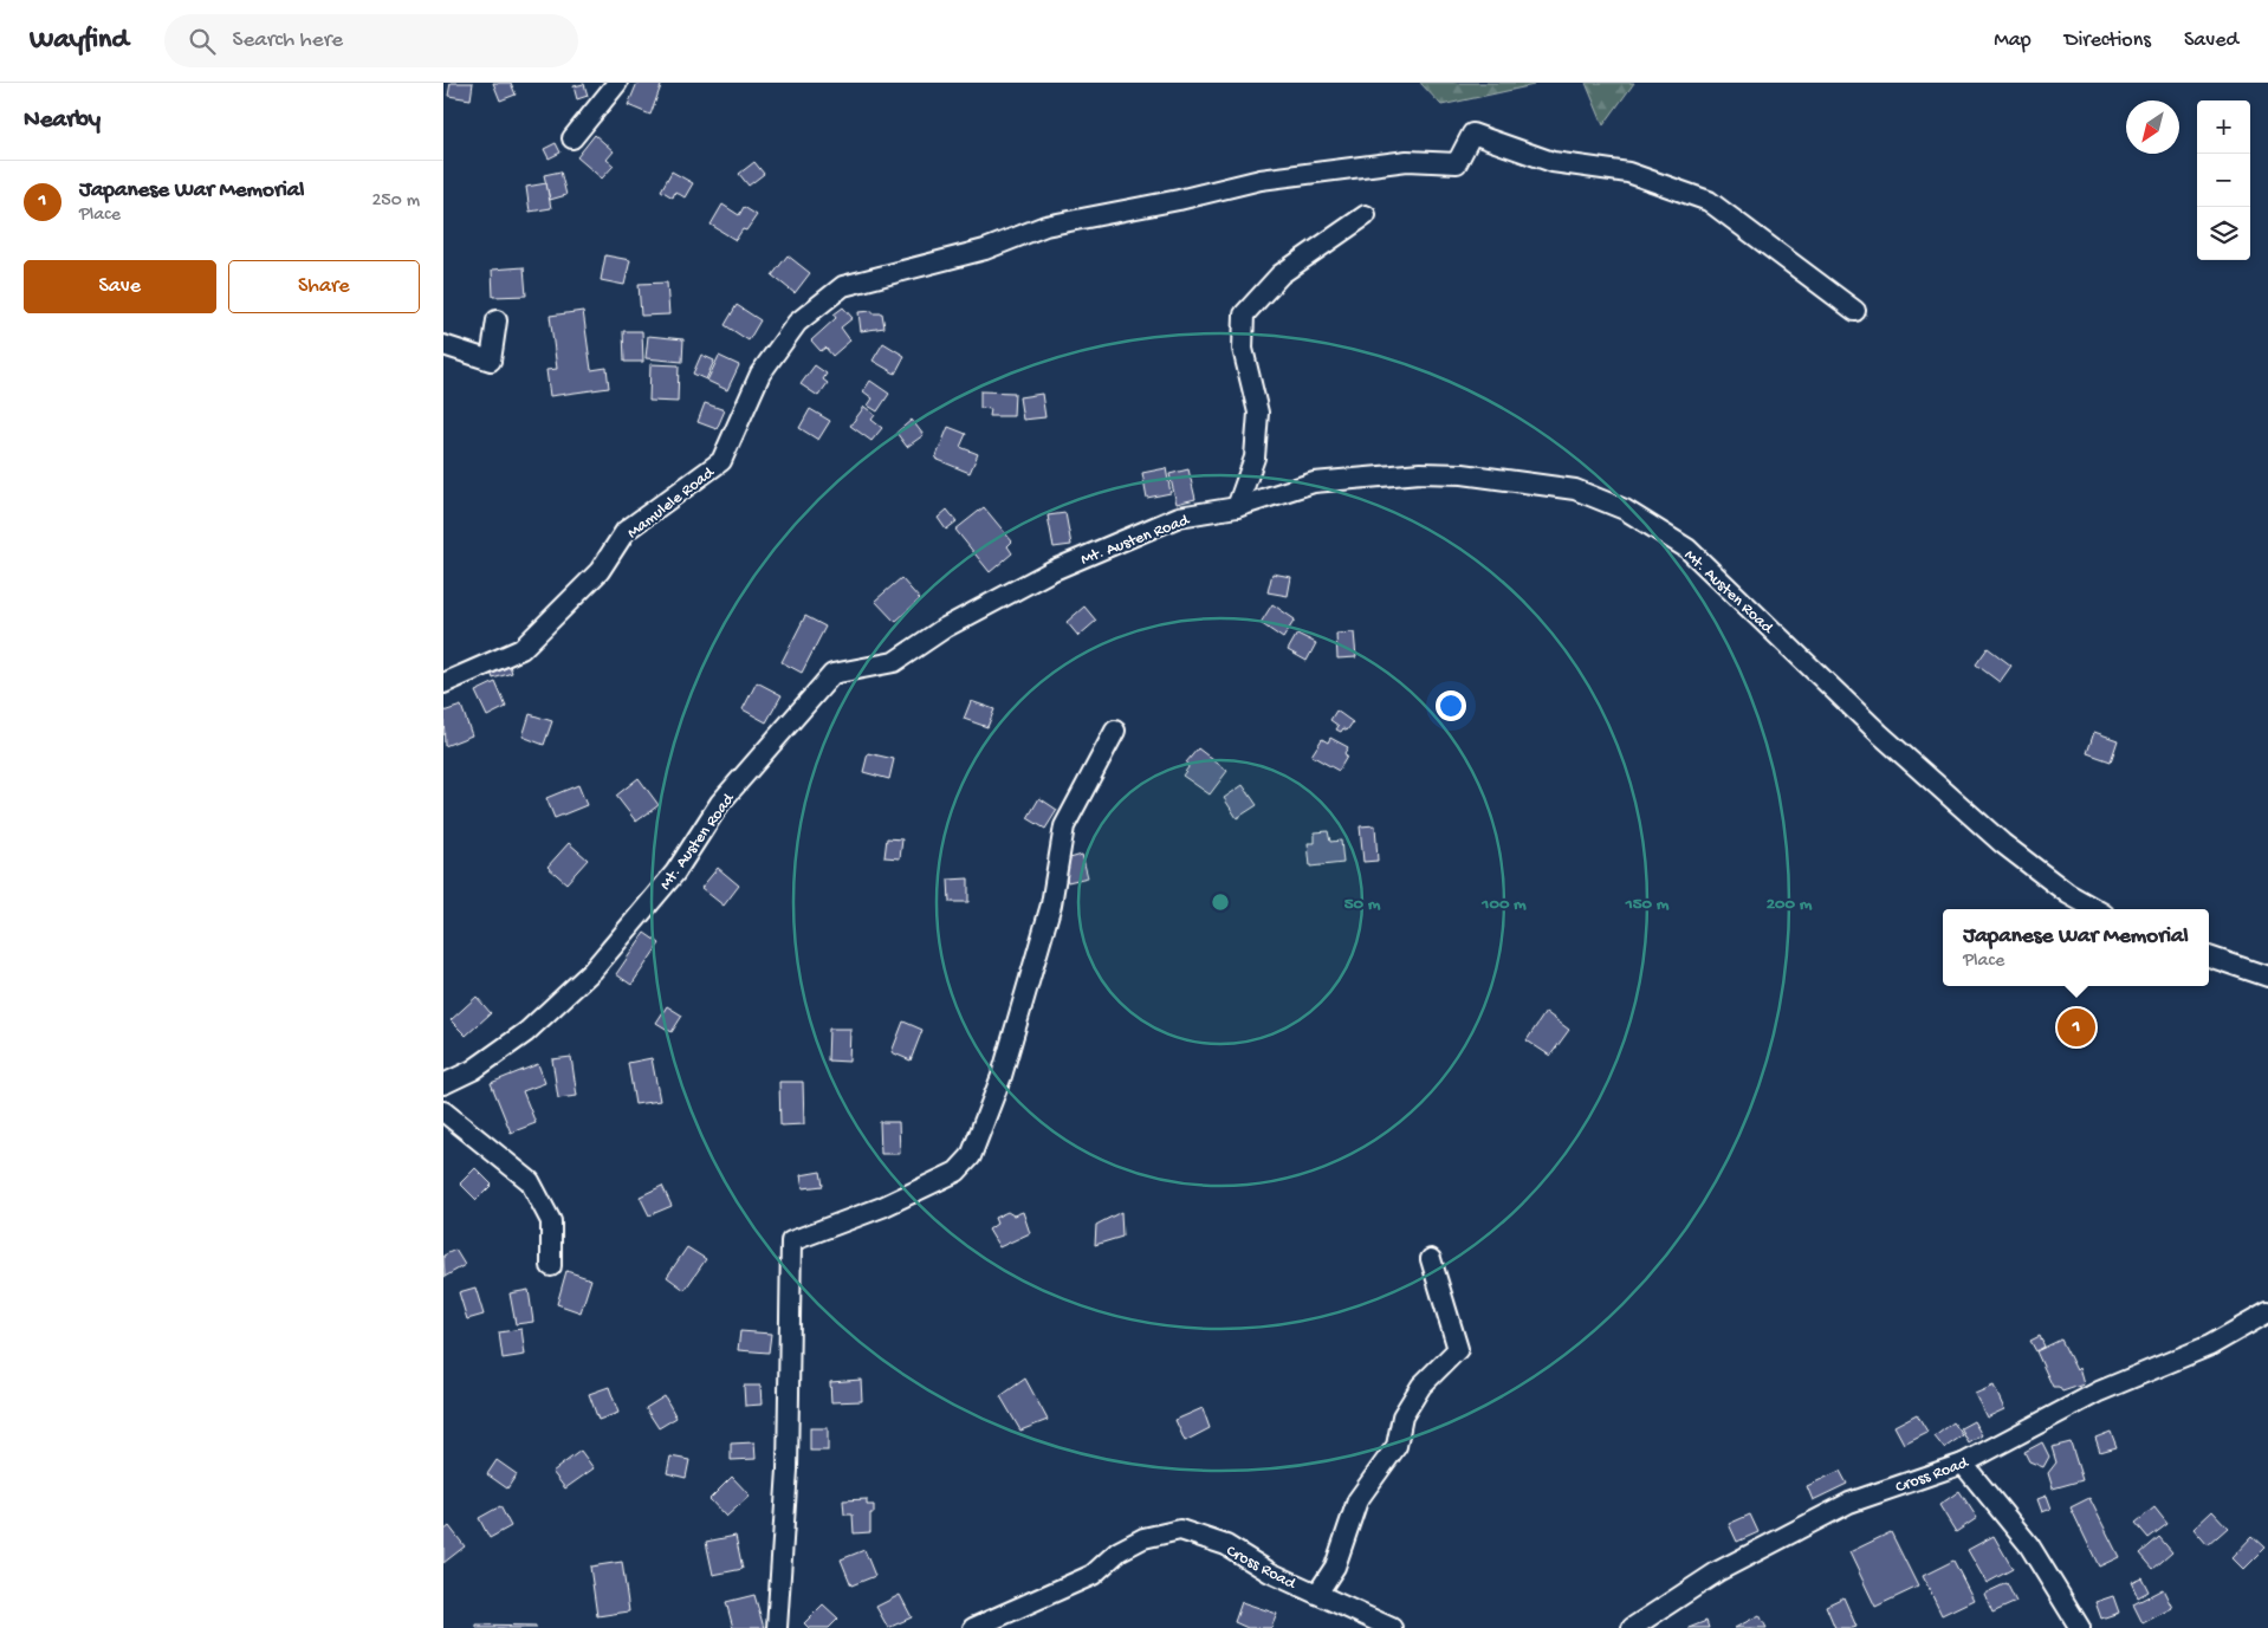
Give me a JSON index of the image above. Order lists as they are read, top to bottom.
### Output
{
  "streets": {
    "street": ["Mamulele Road", "Mt. Austen Road", "Cross Road"]
  },
  "north": "bottom left",
  "page": {
    "header": "Wayfind",
    "search": "Search here",
    "nav": ["Map", "Directions", "Saved"],
    "heading": "Nearby",
    "map_buttons": ["+", "−"],
    "list": [
      {
        "mark": "1",
        "name": "Japanese War Memorial",
        "note": "Place",
        "value": "250 m"
      }
    ],
    "buttons": ["Save", "Share"],
    "popup": ["Japanese War Memorial", "Place"],
    "pins": "1"
  },
  "rings": [
    "50 m",
    "100 m",
    "150 m",
    "200 m"
  ]
}
